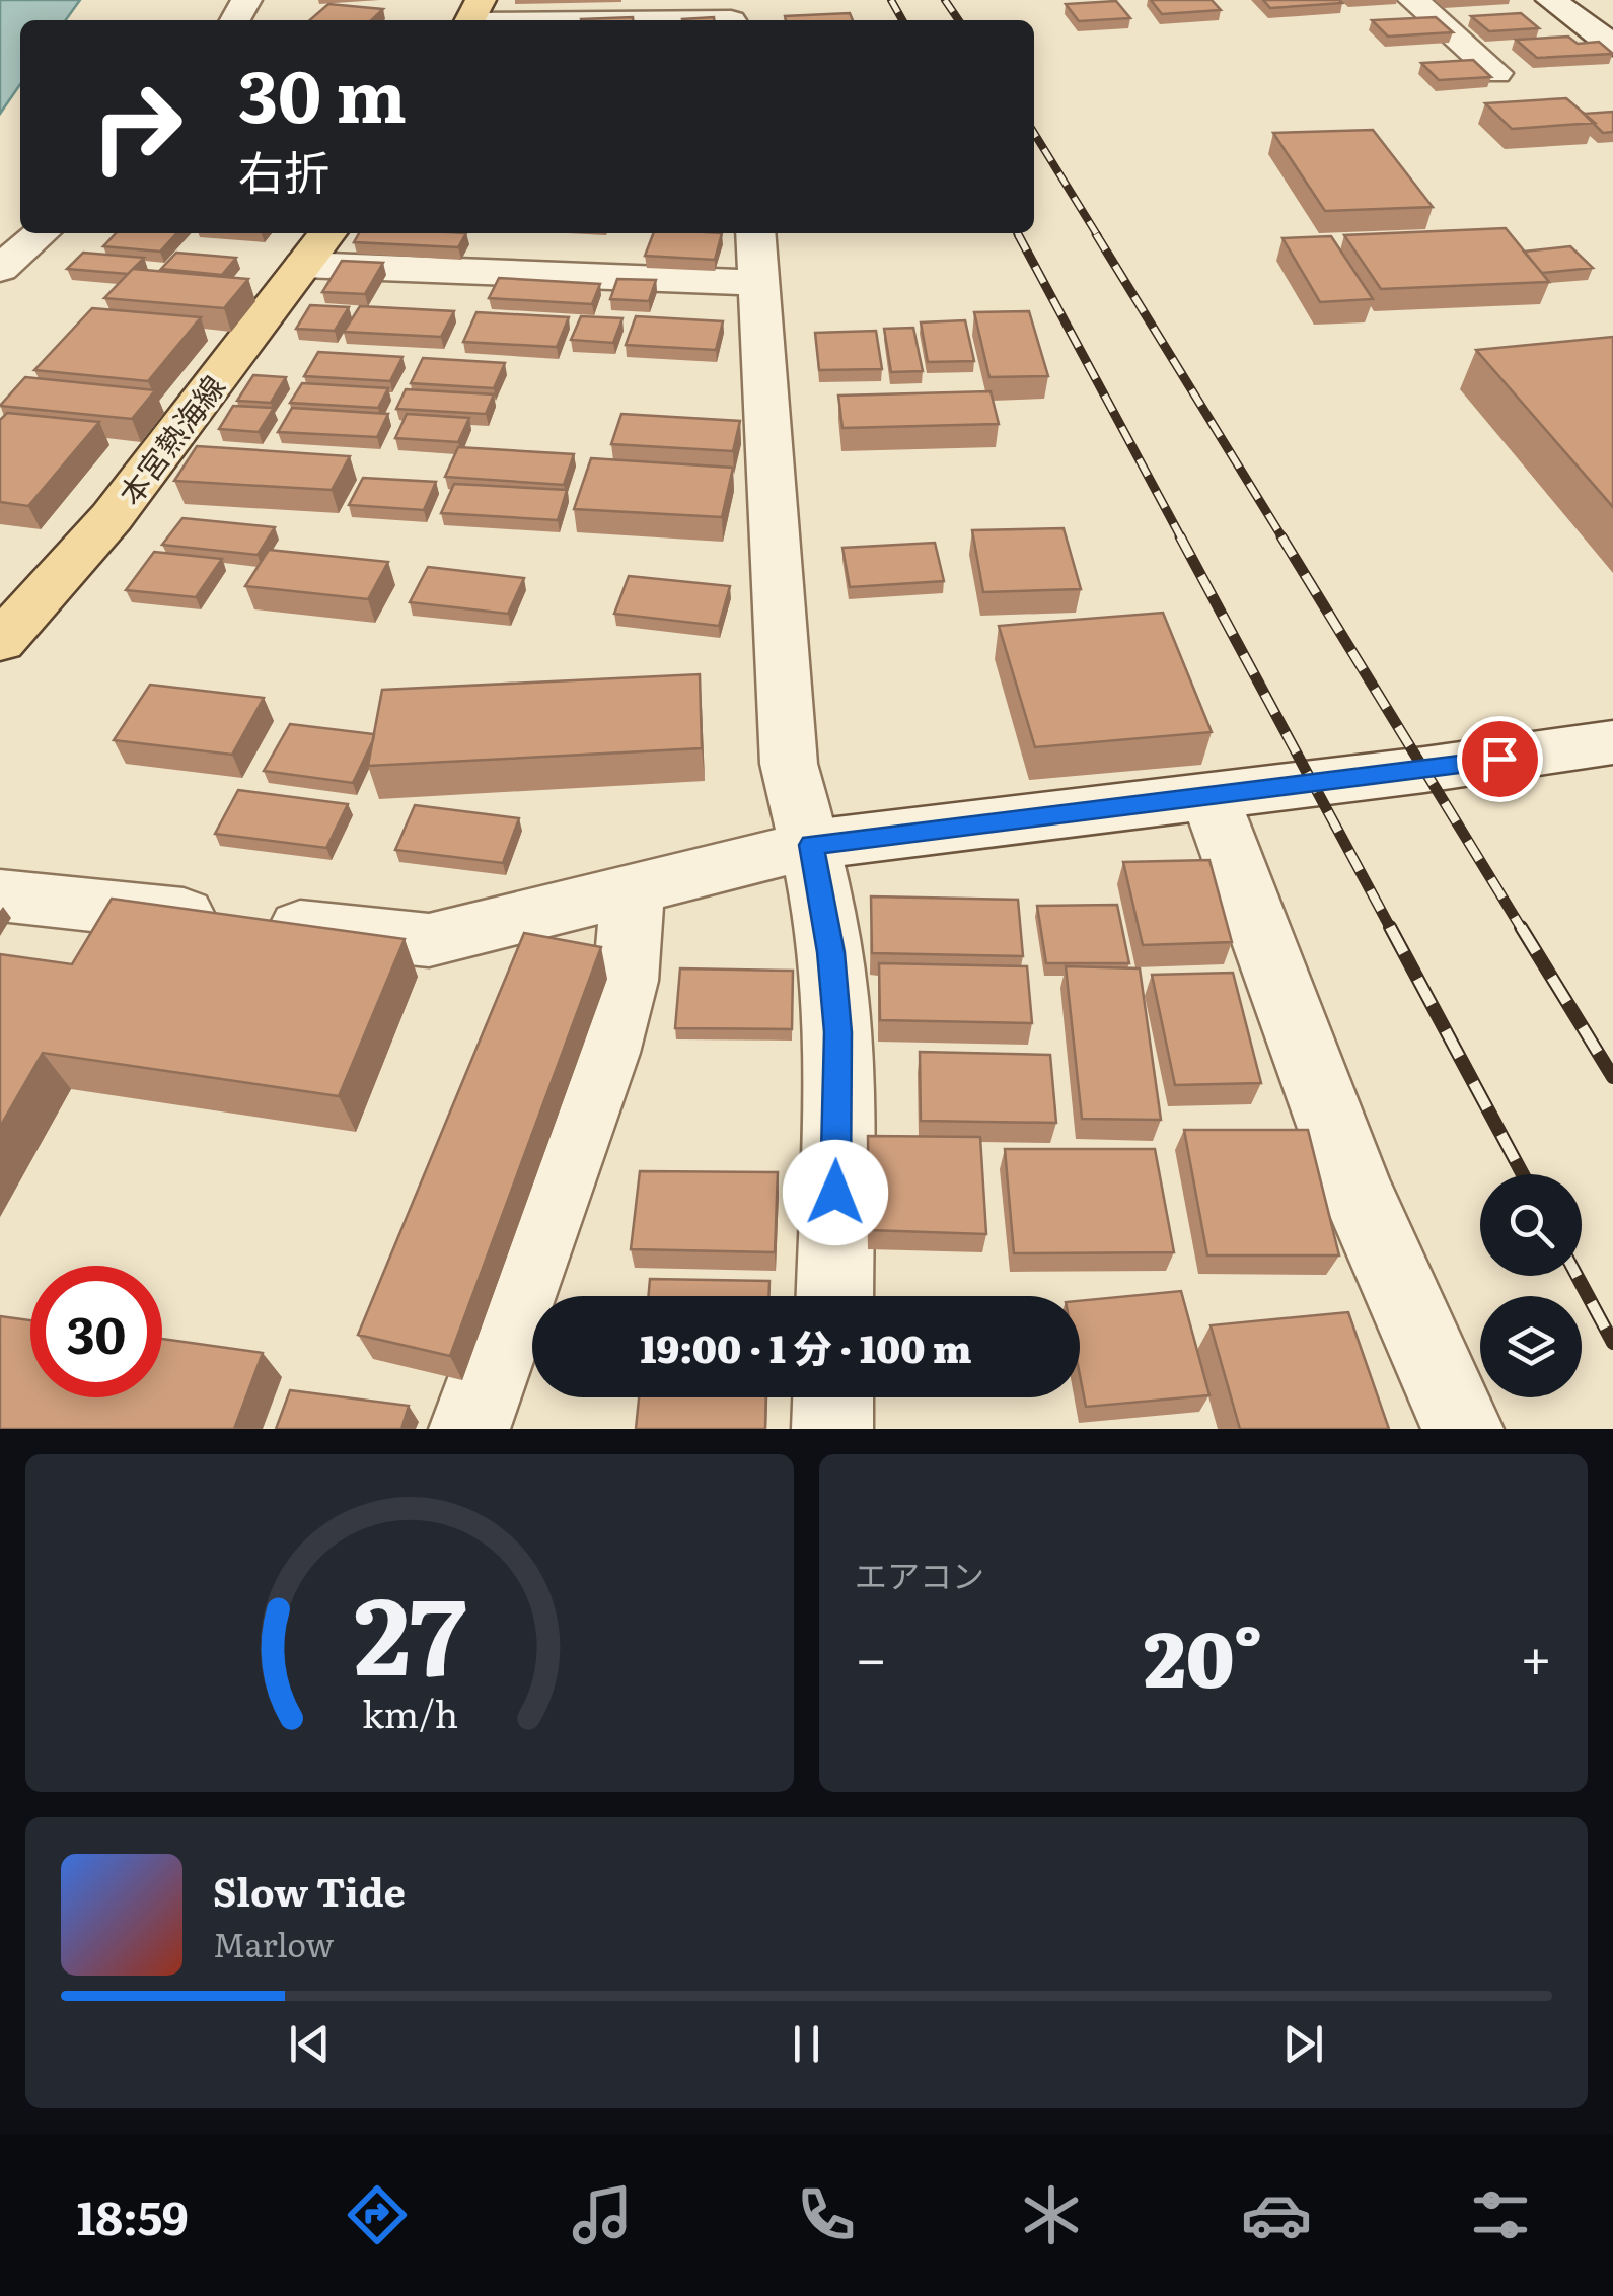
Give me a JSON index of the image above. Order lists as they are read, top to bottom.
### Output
{
  "streets": {
    "main road": ["本宮熱海線"]
  },
  "page": {
    "turn": ["30 m", "右折"],
    "limit": "30",
    "trip": "19:00 · 1 分 · 100 m",
    "tile": "エアコン",
    "heat": ["−", "20°", "+"],
    "song": ["Slow Tide", "Marlow"],
    "tabs": "18:59",
    "gauge": ["27", "km/h"]
  }
}
